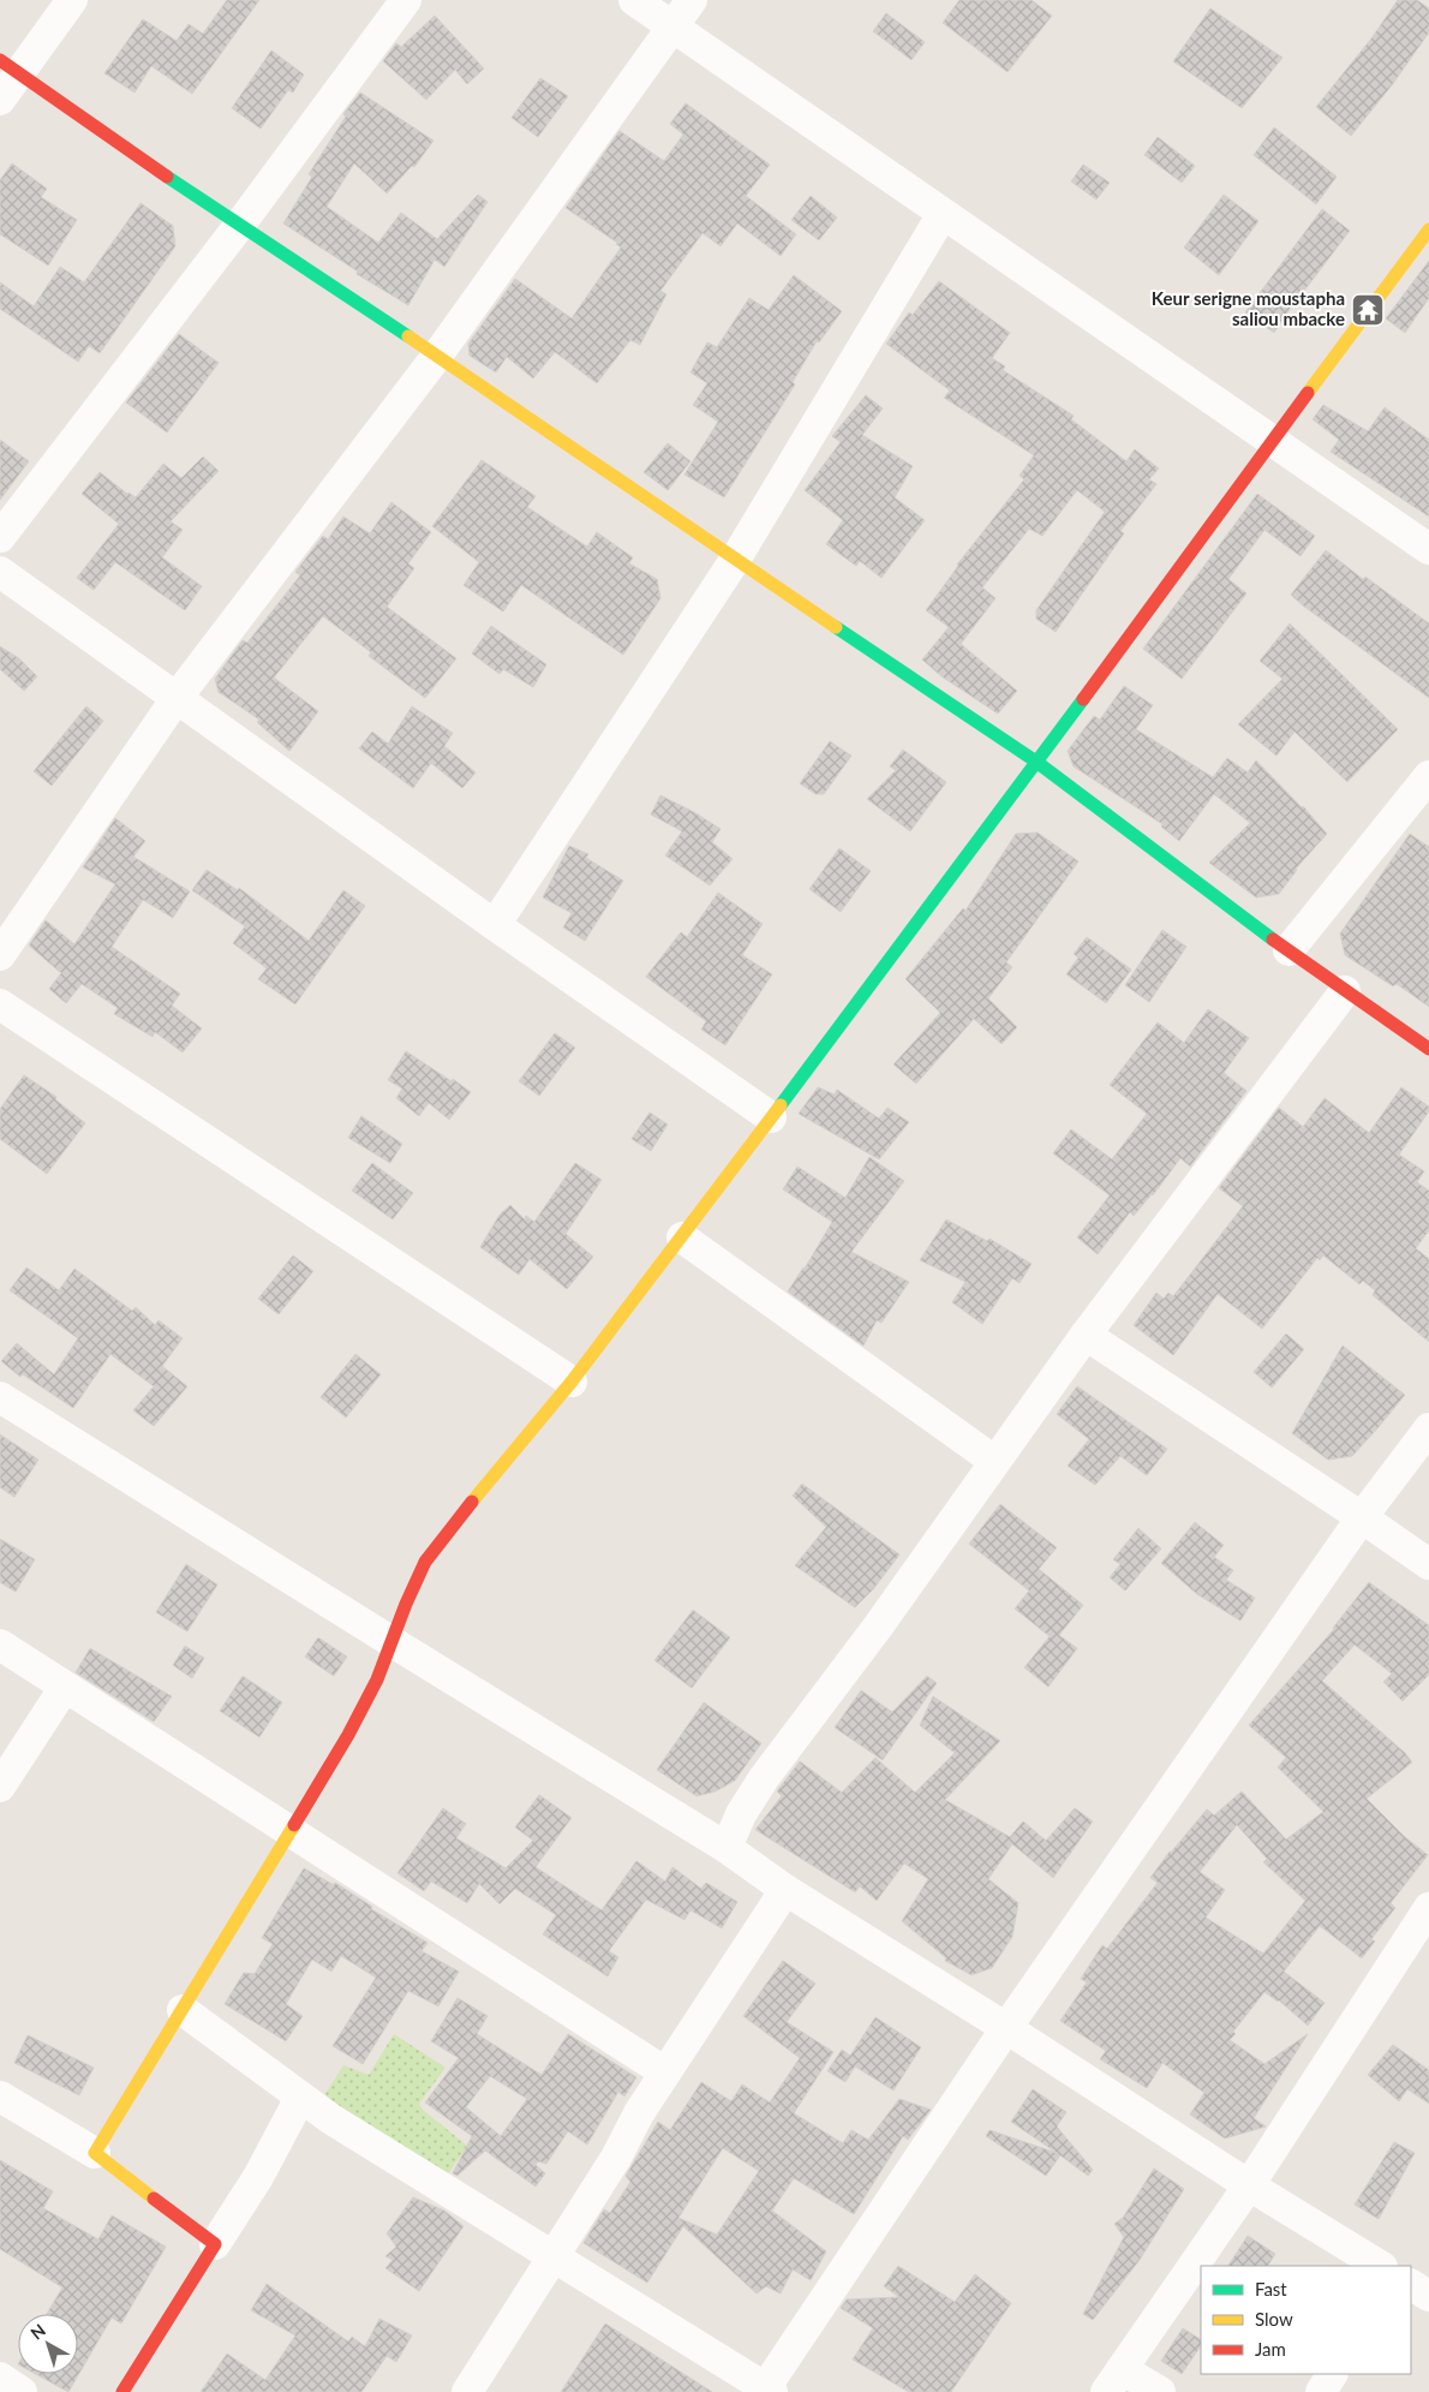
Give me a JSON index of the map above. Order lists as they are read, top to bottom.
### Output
{
  "places": {
    "temple": ["Keur serigne moustapha saliou mbacke"]
  },
  "legend": ["Fast", "Slow", "Jam"],
  "north": "top left"
}
